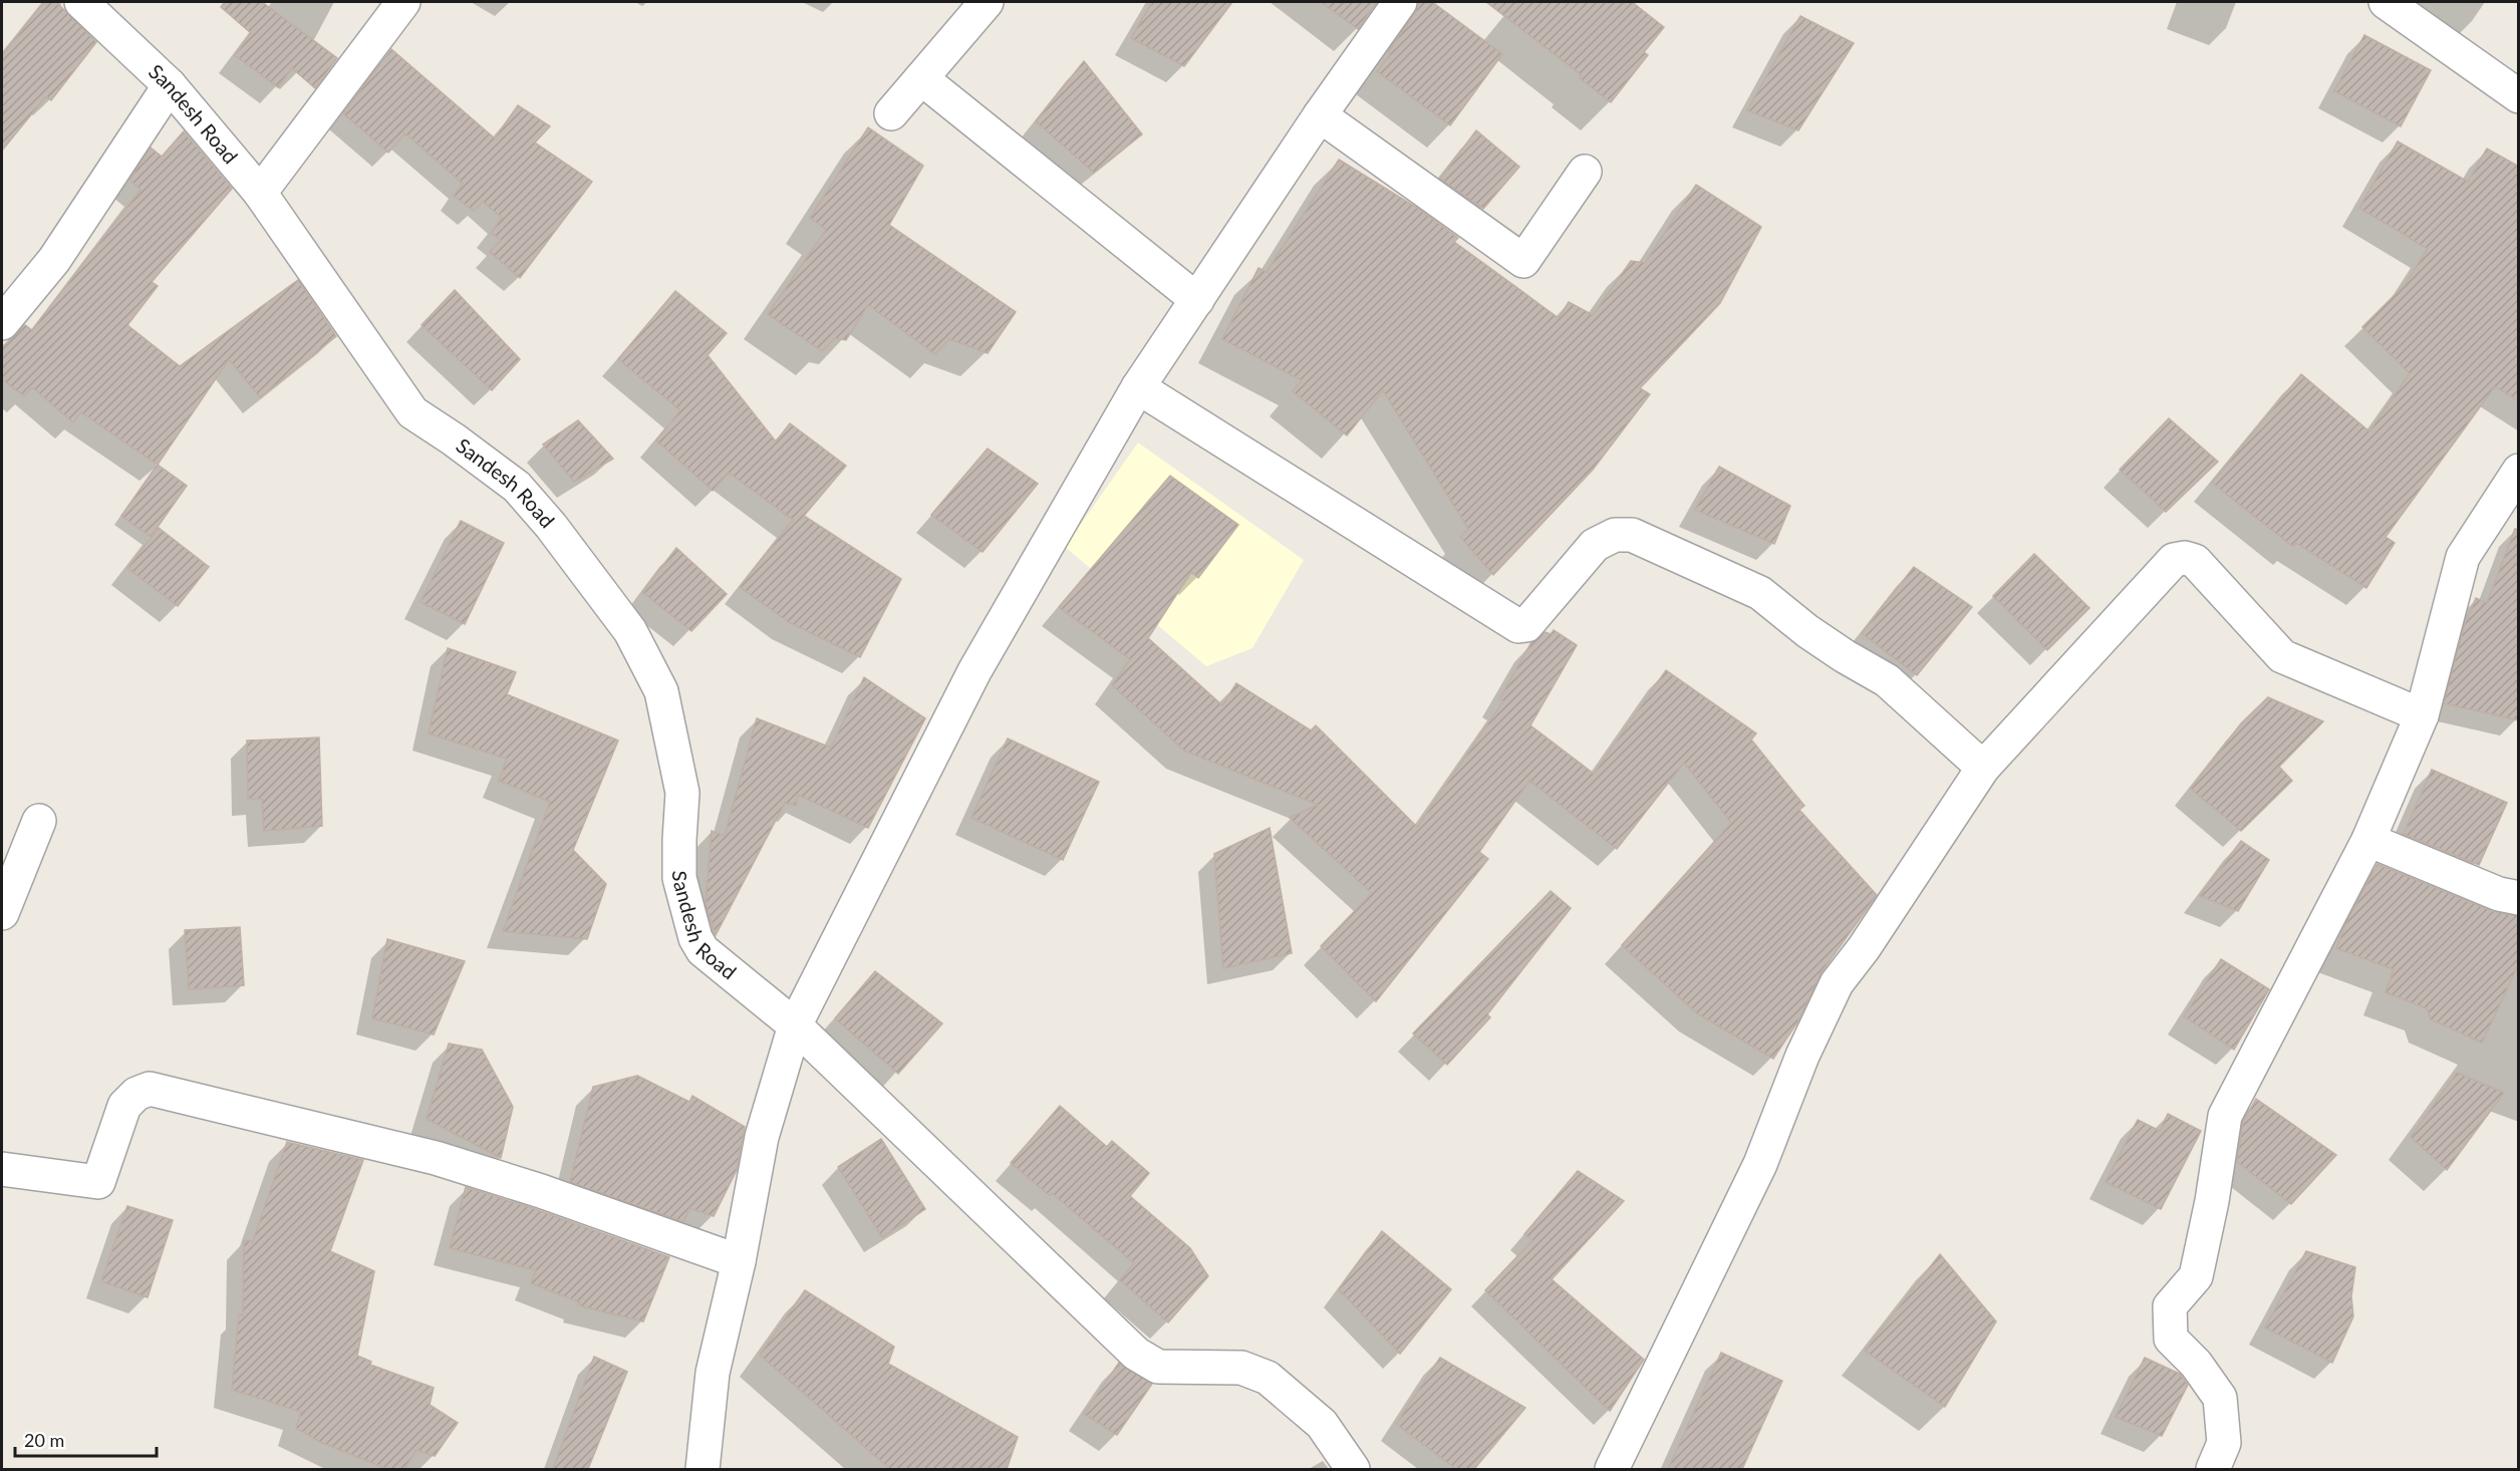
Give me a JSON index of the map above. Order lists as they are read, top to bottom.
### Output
{
  "streets": {
    "street": ["Sandesh Road"]
  },
  "scale_bar": "20 m"
}
